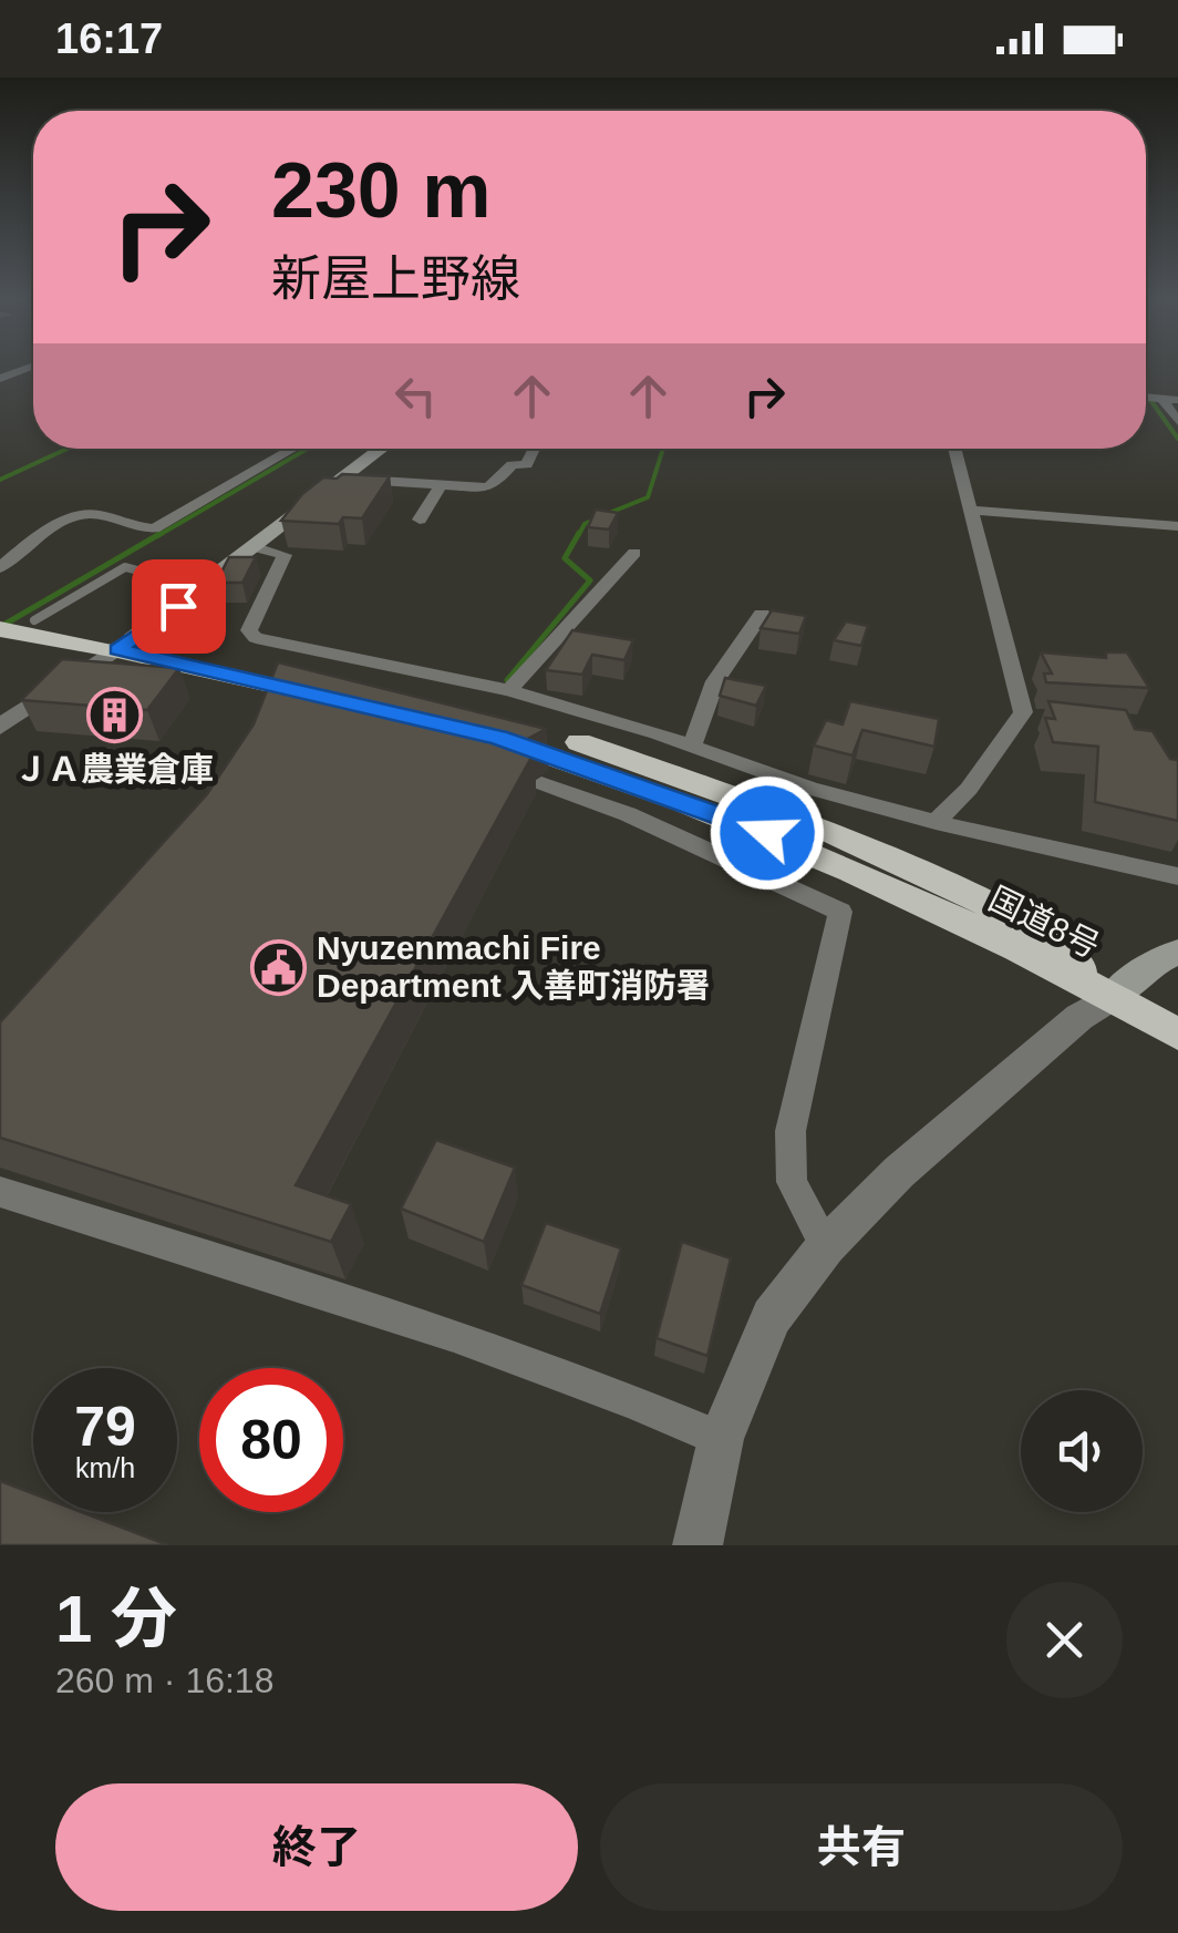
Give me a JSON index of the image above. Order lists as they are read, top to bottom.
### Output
{
  "streets": {
    "highway": ["国道8号"]
  },
  "places": {
    "building": ["ＪＡ農業倉庫"],
    "public building": ["Nyuzenmachi Fire Department 入善町消防署"]
  },
  "page": {
    "status": "16:17",
    "turn": ["230 m", "新屋上野線"],
    "speed": "79 km/h",
    "limit": "80",
    "heading": ["1 分", "260 m · 16:18"],
    "buttons": ["終了", "共有"]
  }
}
